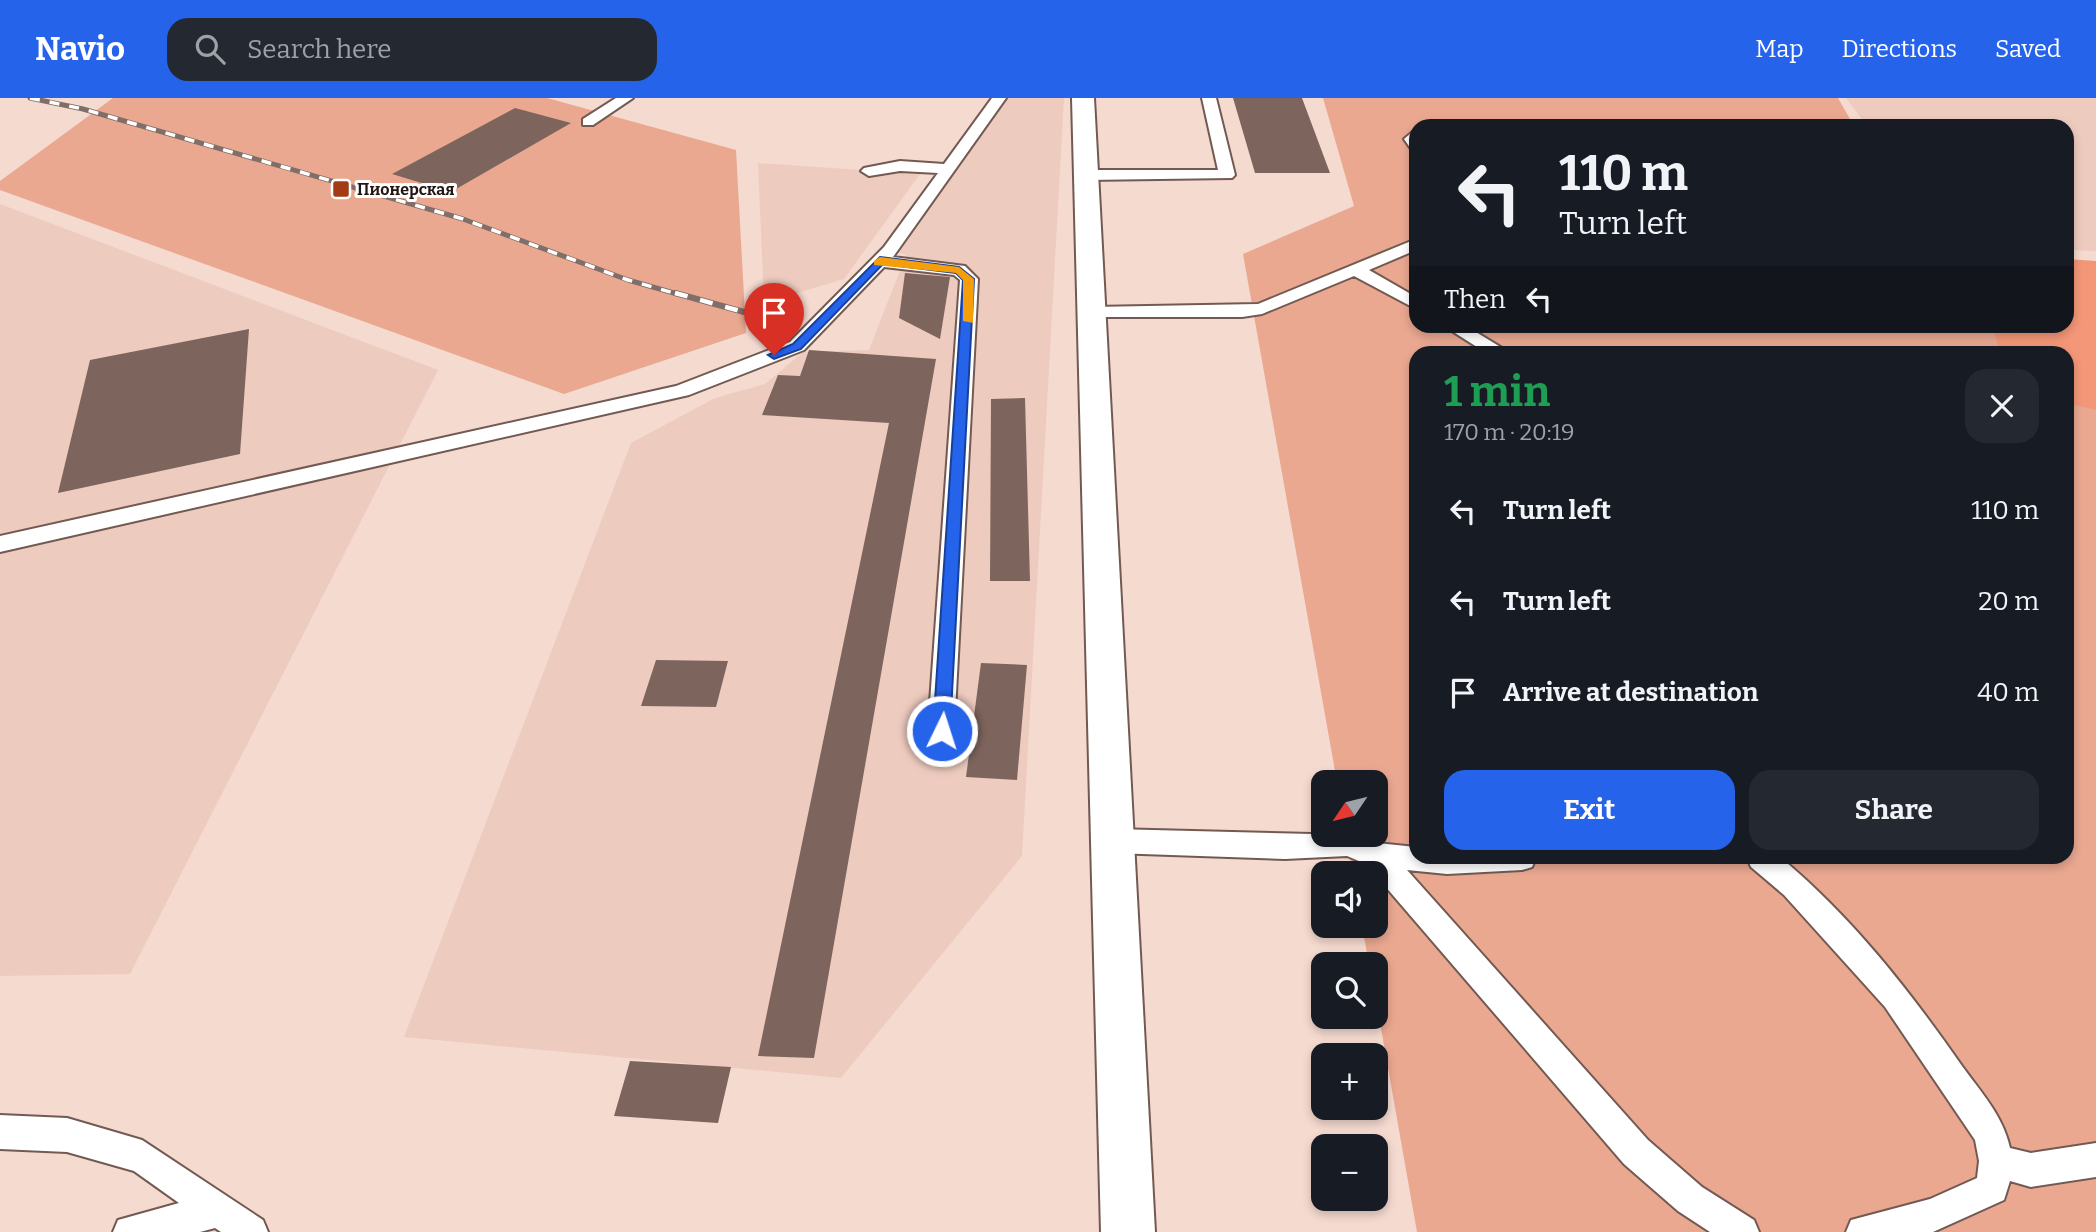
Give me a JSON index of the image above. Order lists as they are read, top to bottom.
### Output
{
  "places": {
    "transit": ["Пионерская"]
  },
  "north": "bottom left",
  "page": {
    "header": "Navio",
    "search": "Search here",
    "nav": ["Map", "Directions", "Saved"],
    "turn": ["110 m", "Turn left"],
    "then": "Then",
    "heading": ["1 min", "170 m · 20:19"],
    "list": [
      {
        "name": "Turn left",
        "value": "110 m"
      },
      {
        "name": "Turn left",
        "value": "20 m"
      },
      {
        "name": "Arrive at destination",
        "value": "40 m"
      }
    ],
    "buttons": ["Exit", "Share"],
    "map_buttons": ["+", "−"]
  }
}
